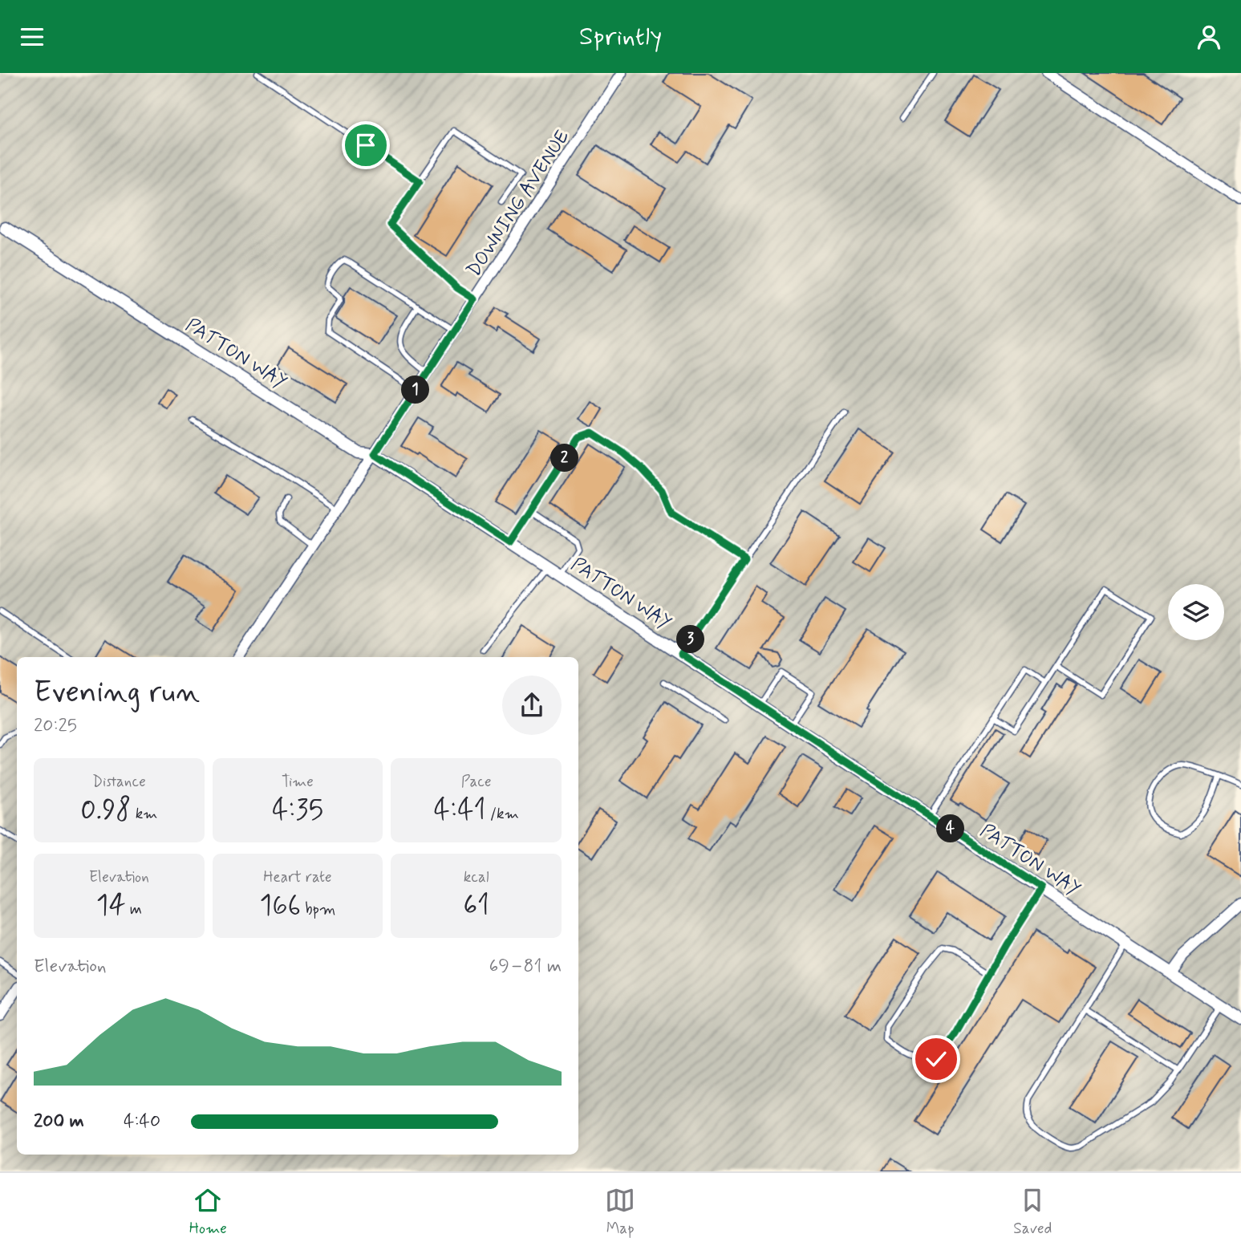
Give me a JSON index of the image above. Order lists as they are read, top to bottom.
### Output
{
  "streets": {
    "street": ["DOWNING AVENUE", "PATTON WAY"]
  },
  "crossings": [
    ["DOWNING AVENUE", "PATTON WAY"]
  ],
  "page": {
    "header": "Sprintly",
    "pins": [
      "1",
      "2",
      "3",
      "4"
    ],
    "heading": ["Evening run", "20:25"],
    "stats": [
      ["Distance", "0.98 km"],
      ["Time", "4:35"],
      ["Pace", "4:41 /km"],
      ["Elevation", "14 m"],
      ["Heart rate", "166 bpm"],
      ["kcal", "61"]
    ],
    "chart": ["Elevation", "69–81 m"],
    "list": [
      {
        "name": "200 m",
        "note": "4:40"
      }
    ],
    "tabs": ["Home", "Map", "Saved"]
  }
}
